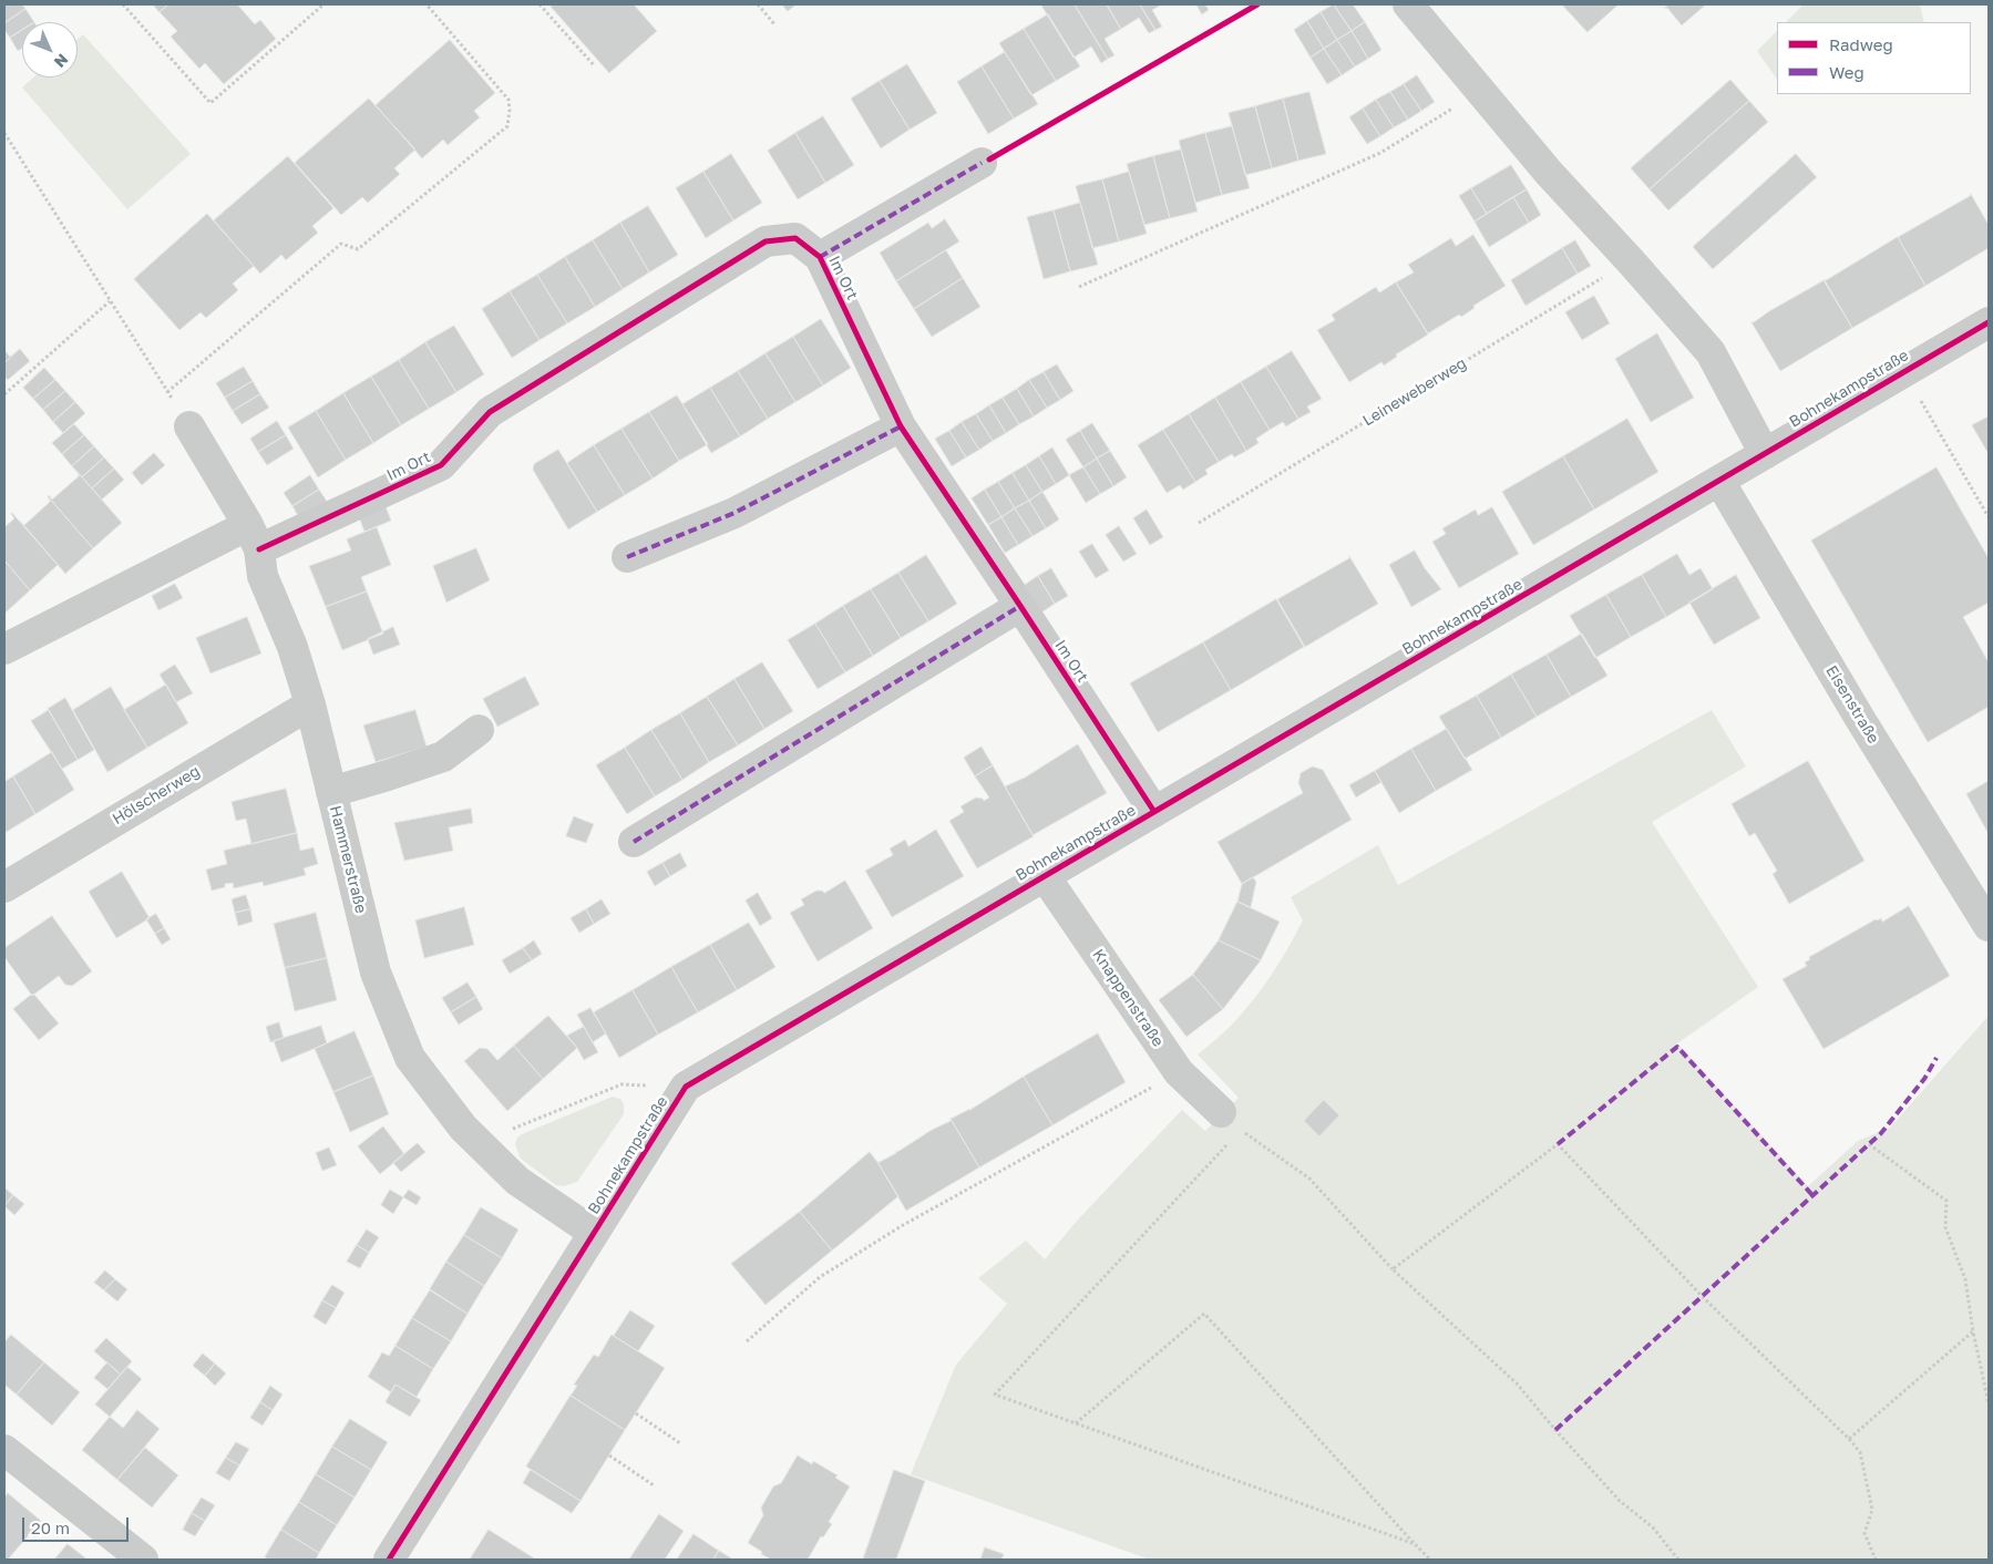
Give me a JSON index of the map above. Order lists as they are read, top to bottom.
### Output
{
  "streets": {
    "street": [
      "Im Ort",
      "Bohnekampstraße",
      "Eisenstraße",
      "Hölscherweg",
      "Hammerstraße",
      "Knappenstraße"
    ],
    "path": ["Leineweberweg"]
  },
  "crossings": [
    ["Im Ort", "Bohnekampstraße"],
    ["Im Ort", "Hammerstraße"],
    ["Bohnekampstraße", "Eisenstraße"],
    ["Bohnekampstraße", "Hammerstraße"],
    ["Bohnekampstraße", "Knappenstraße"],
    ["Hölscherweg", "Hammerstraße"]
  ],
  "legend": ["Radweg", "Weg"],
  "scale_bar": "20 m",
  "north": "bottom right"
}
